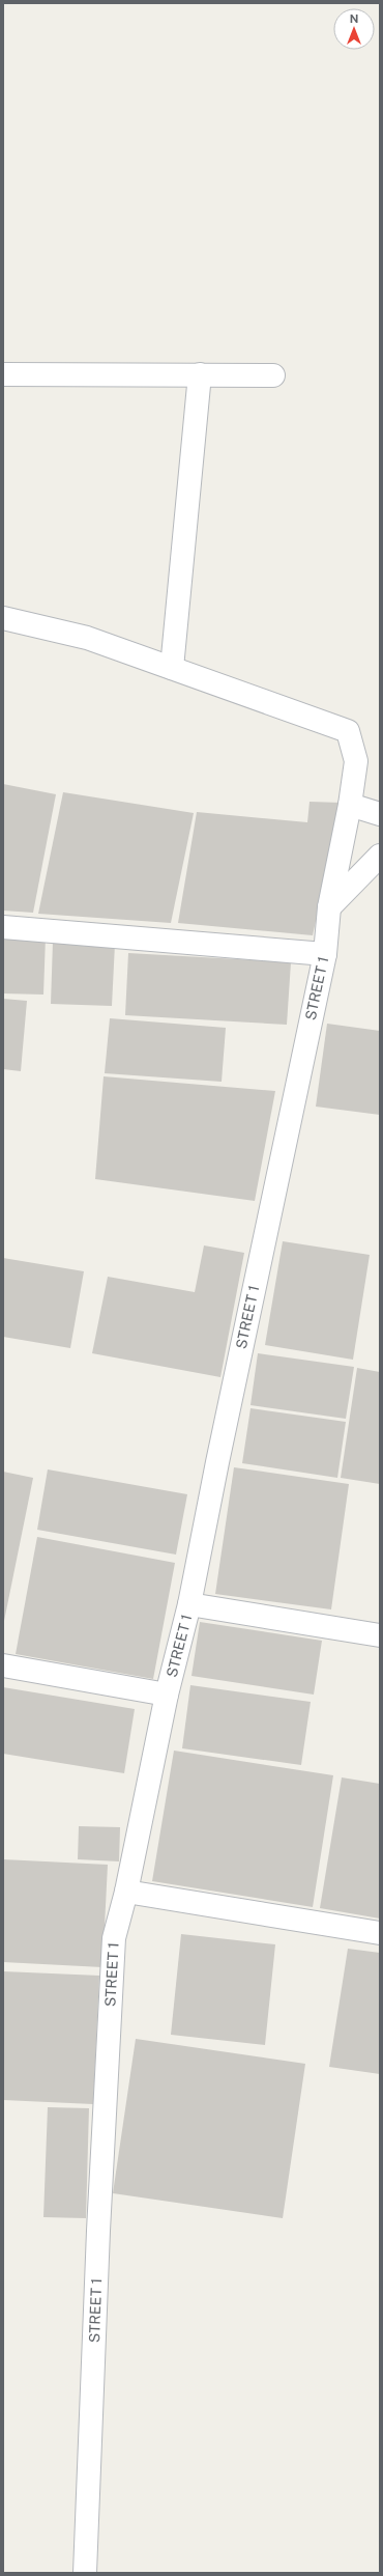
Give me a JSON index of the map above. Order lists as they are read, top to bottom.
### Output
{
  "streets": {
    "street": ["STREET 1"]
  },
  "north": "top"
}
